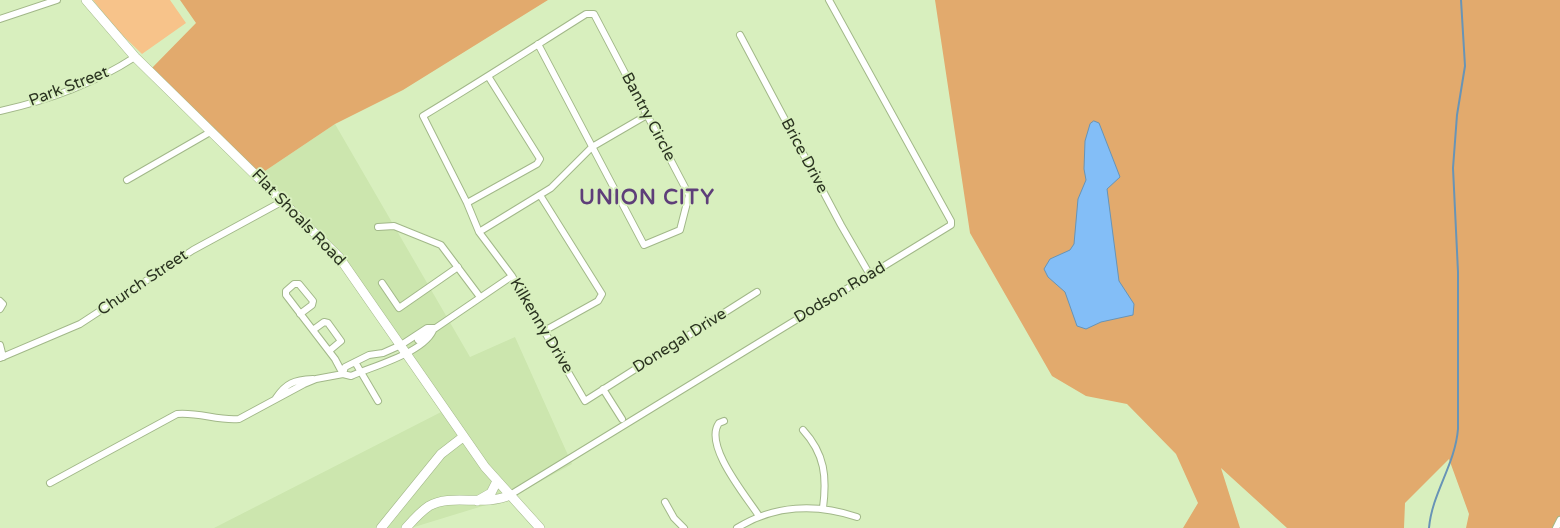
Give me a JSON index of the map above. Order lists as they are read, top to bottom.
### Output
{
  "streets": {
    "street": [
      "Park Street",
      "Bantry Circle",
      "Brice Drive",
      "Flat Shoals Road",
      "Church Street",
      "Dodson Road",
      "Kilkenny Drive",
      "Donegal Drive"
    ]
  },
  "crossings": [
    ["Park Street", "Flat Shoals Road"],
    ["Brice Drive", "Dodson Road"],
    ["Flat Shoals Road", "Church Street"],
    ["Flat Shoals Road", "Dodson Road"],
    ["Kilkenny Drive", "Donegal Drive"]
  ],
  "districts": ["UNION CITY"]
}
